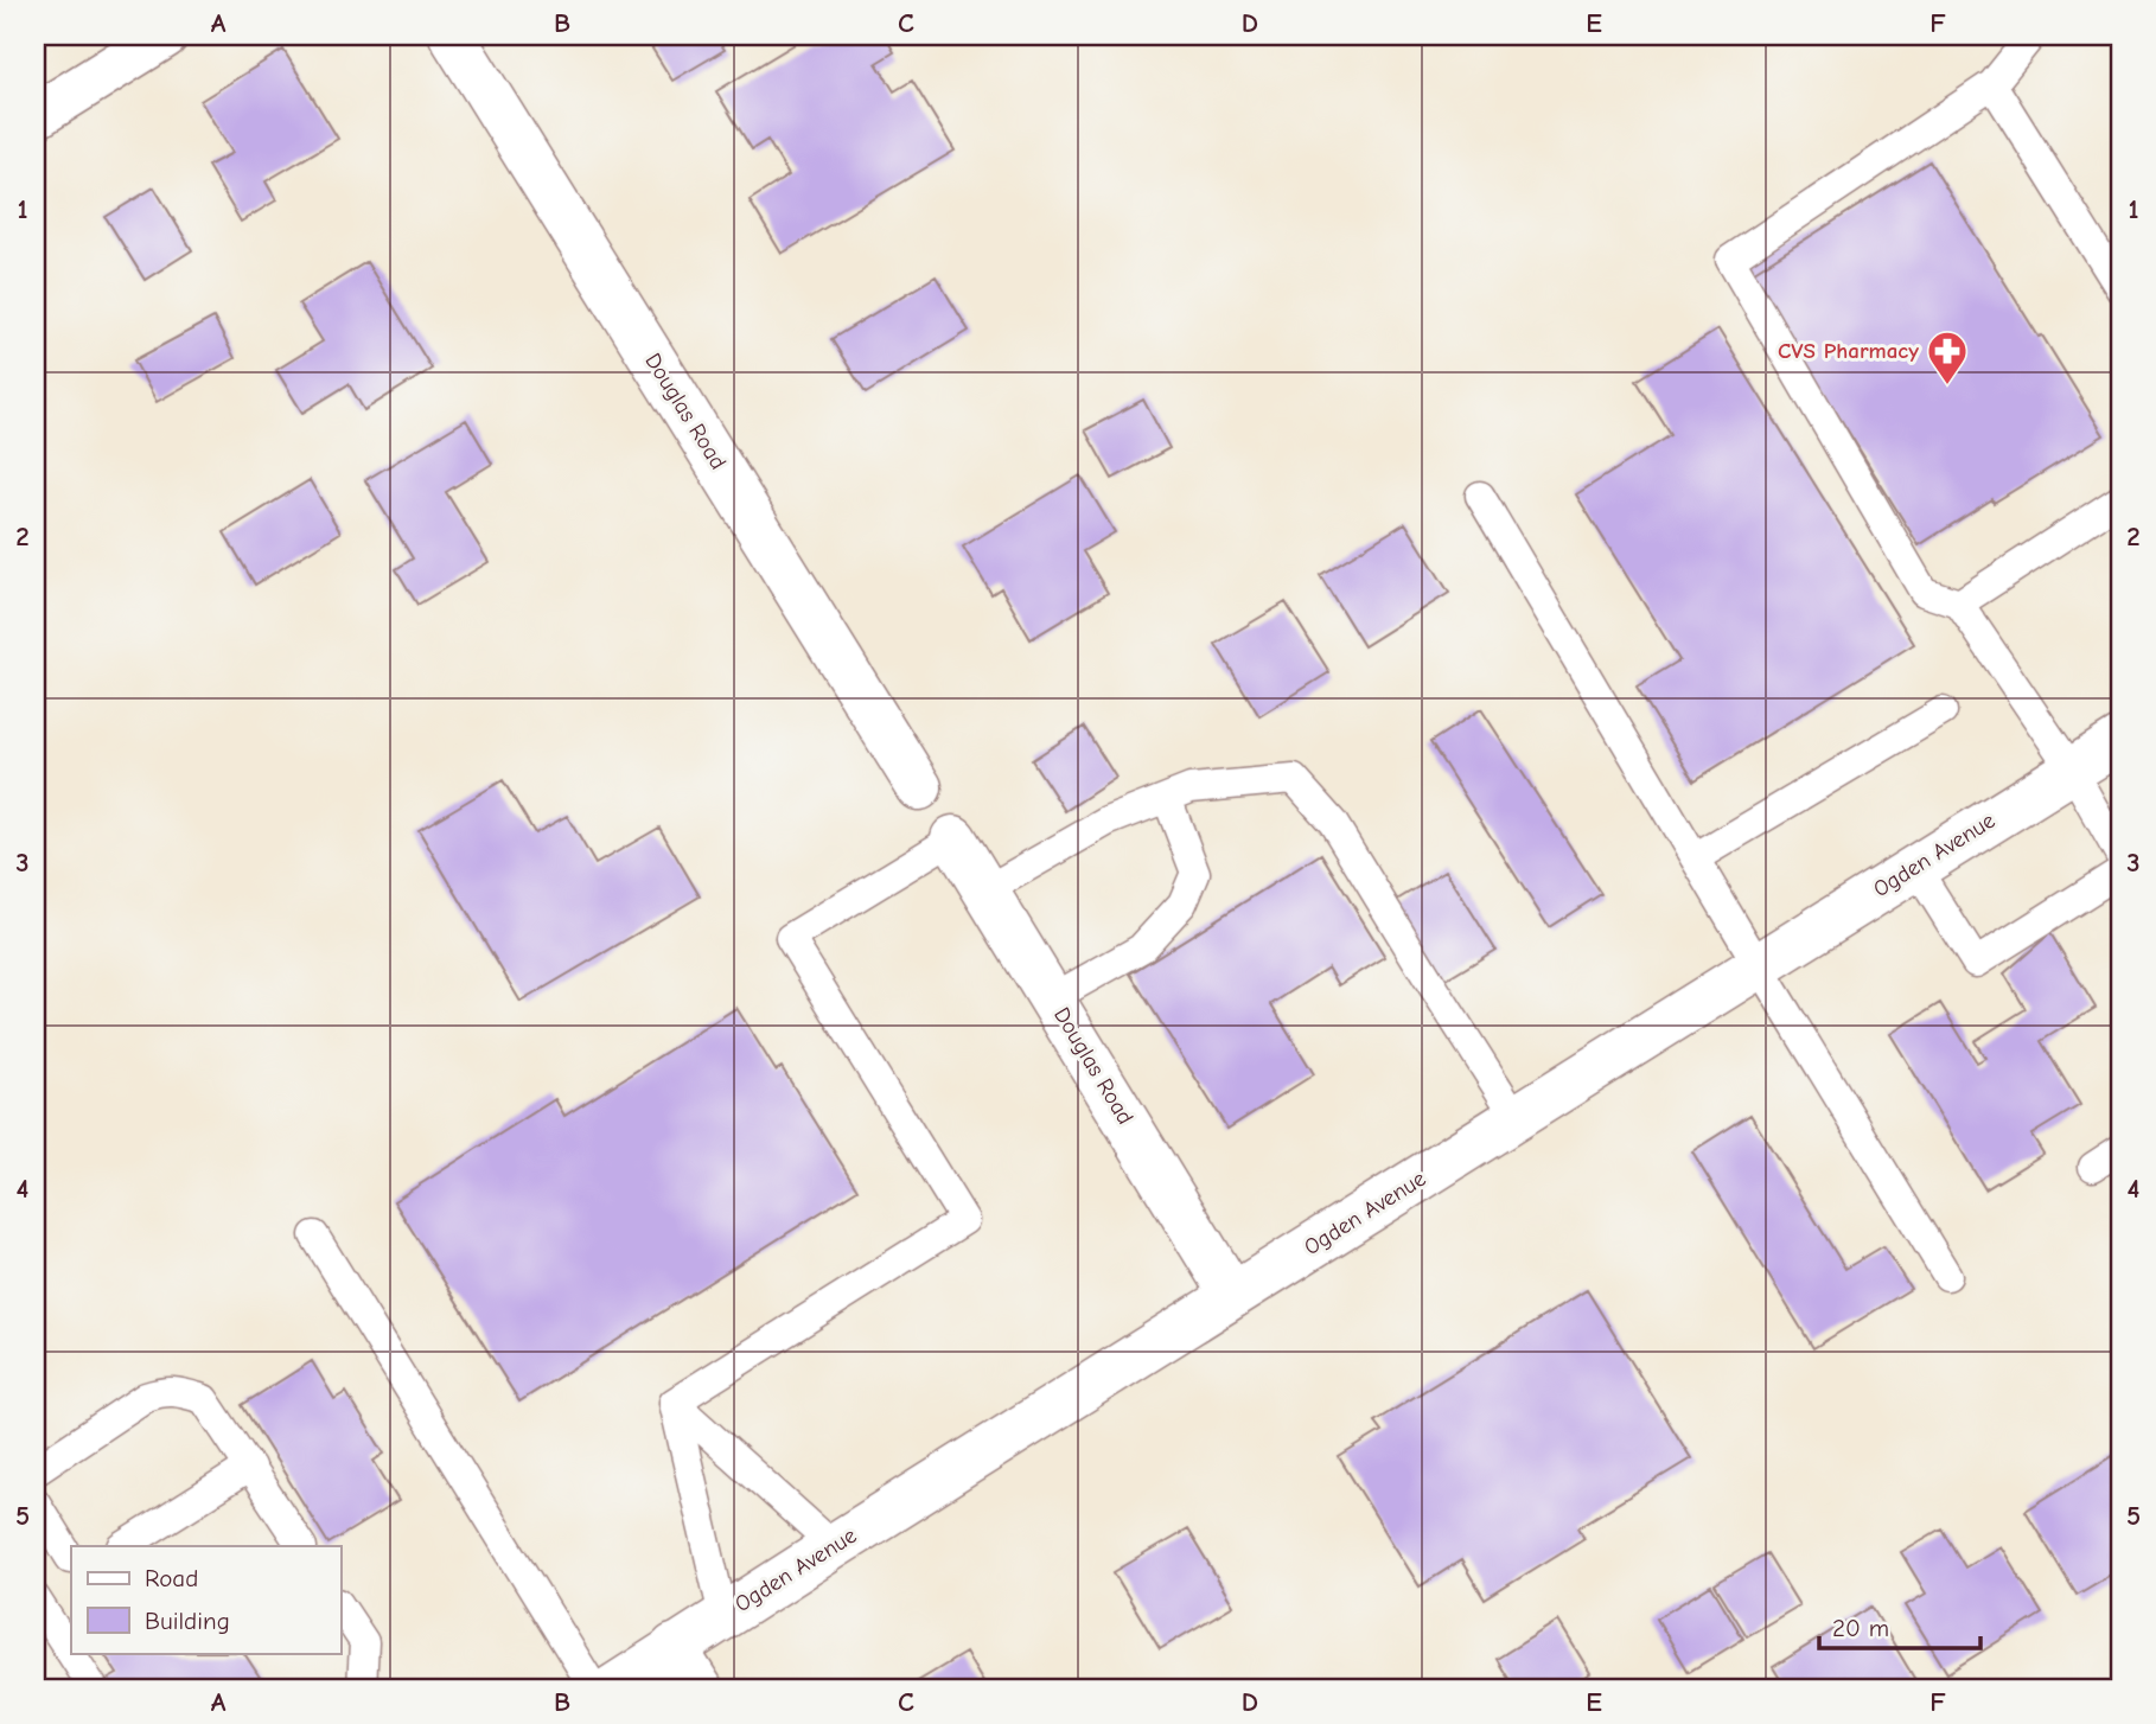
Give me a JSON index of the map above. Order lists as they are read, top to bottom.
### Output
{
  "streets": {
    "main road": ["Douglas Road", "Ogden Avenue"]
  },
  "crossings": [
    ["Douglas Road", "Ogden Avenue"]
  ],
  "places": {
    "pharmacy": ["CVS Pharmacy"]
  },
  "legend": ["Road", "Building"],
  "scale_bar": "20 m",
  "grid": {
    "columns": [
      "A",
      "B",
      "C",
      "D",
      "E",
      "F"
    ],
    "rows": [
      "1",
      "2",
      "3",
      "4",
      "5"
    ]
  }
}
